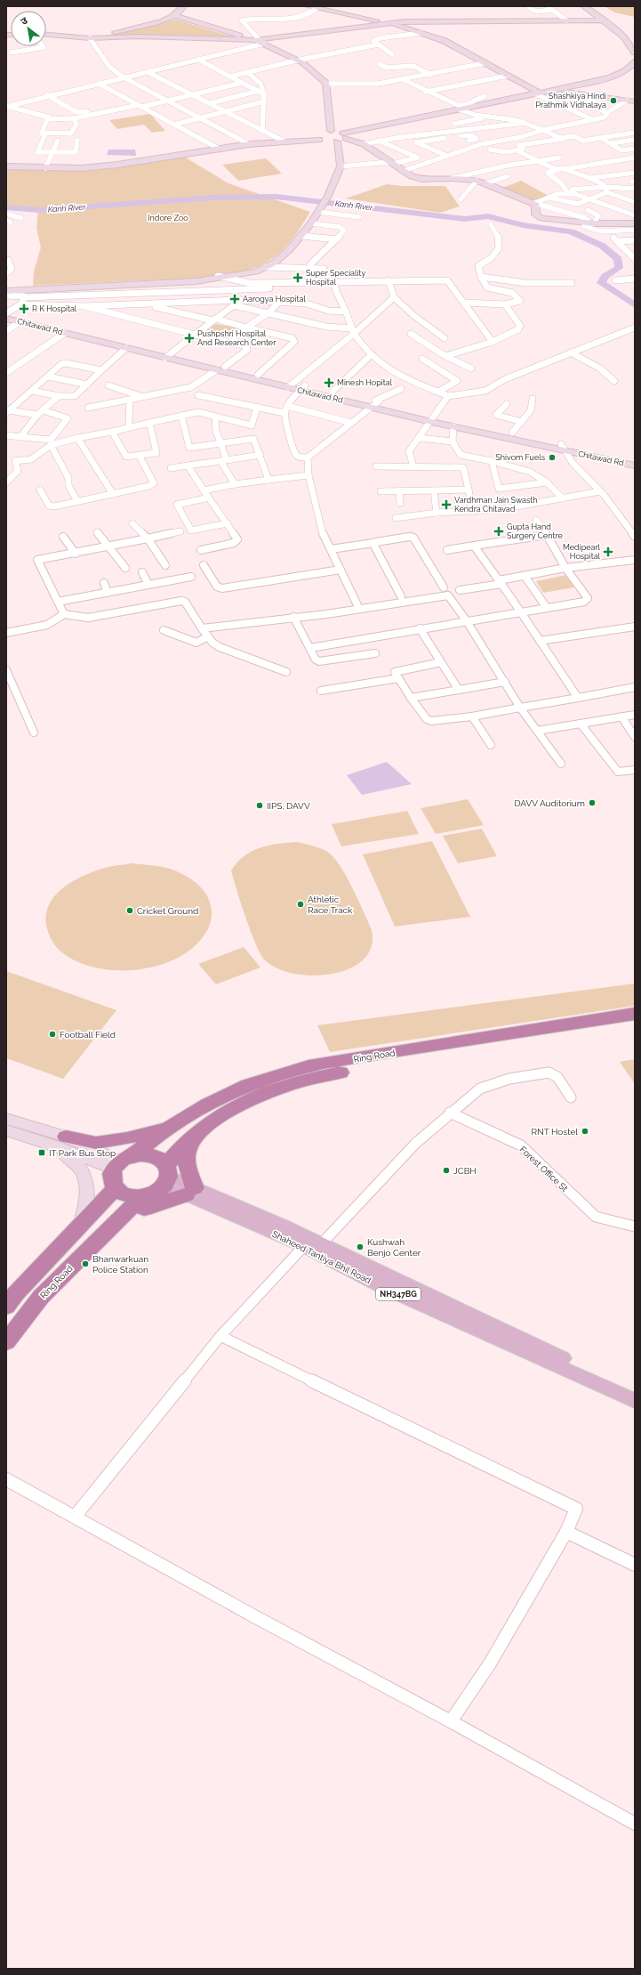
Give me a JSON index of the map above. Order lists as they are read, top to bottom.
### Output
{
  "streets": {
    "highway": ["Ring Road"],
    "main road": ["Chitawad Rd", "Shaheed Tantiya Bhil Road", "NH347BG"],
    "street": ["Forest Office St"]
  },
  "crossings": [
    ["Ring Road", "Shaheed Tantiya Bhil Road"]
  ],
  "water": ["Kanh River"],
  "parks": ["Indore Zoo"],
  "places": {
    "other": [
      "Shashkiya Hindi Prathmik Vidhalaya",
      "Shivom Fuels",
      "DAVV Auditorium",
      "IIPS, DAVV",
      "Athletic Race Track",
      "Cricket Ground",
      "Football Field",
      "RNT Hostel",
      "JCBH",
      "Kushwah Benjo Center",
      "Bhanwarkuan Police Station"
    ],
    "health": [
      "Super Speciality Hospital",
      "Aarogya Hospital",
      "R K Hospital",
      "Pushpshri Hospital And Research Center",
      "Minesh Hopital",
      "Vardhman Jain Swasth Kendra Chitavad",
      "Gupta Hand Surgery Centre",
      "Medipearl Hospital"
    ],
    "transit": ["IT Park Bus Stop"]
  },
  "north": "top left"
}
